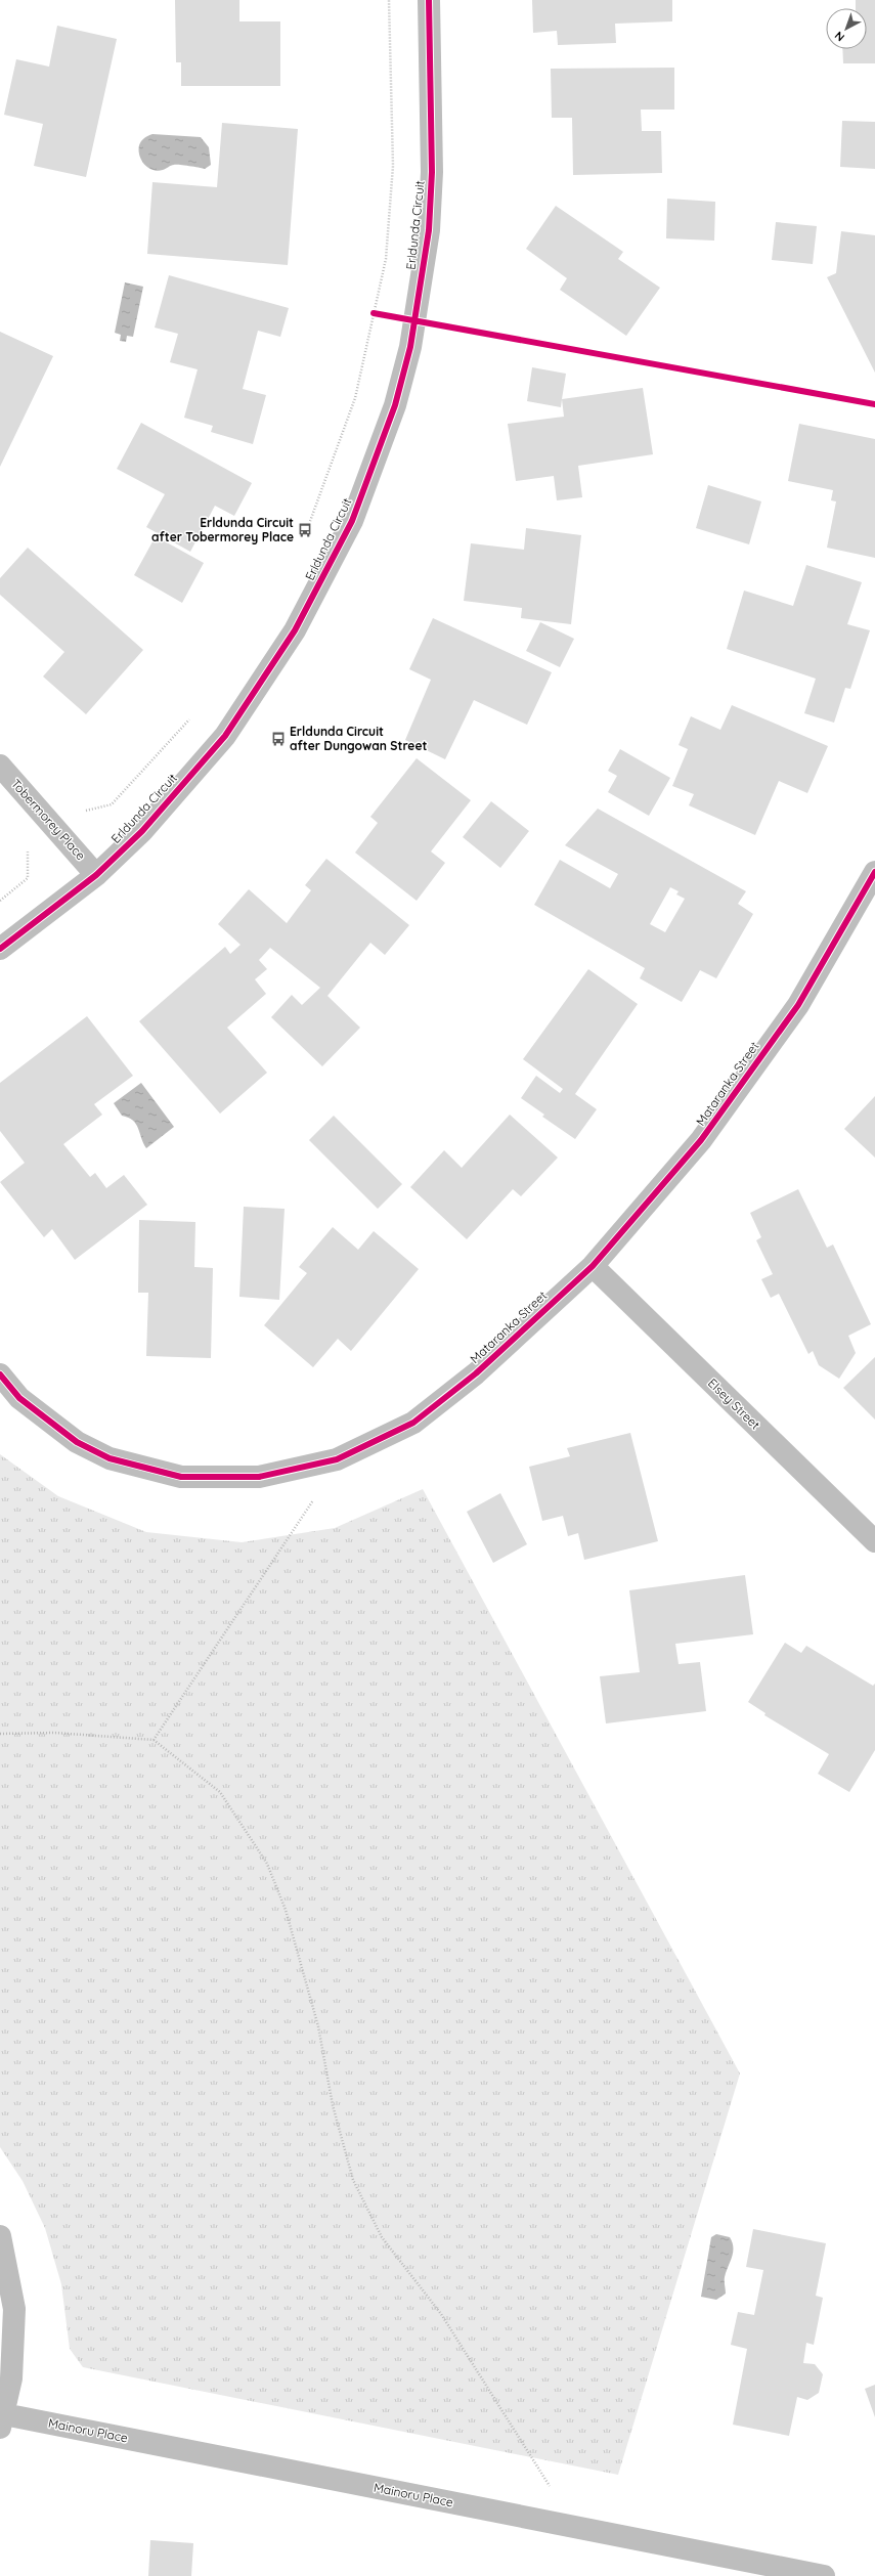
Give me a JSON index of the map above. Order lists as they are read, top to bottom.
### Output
{
  "streets": {
    "street": [
      "Erldunda Circuit",
      "Tobermorey Place",
      "Mataranka Street",
      "Elsey Street",
      "Mainoru Place"
    ]
  },
  "crossings": [
    ["Erldunda Circuit", "Tobermorey Place"],
    ["Mataranka Street", "Elsey Street"]
  ],
  "places": {
    "bus stop": ["Erldunda Circuit after Tobermorey Place", "Erldunda Circuit after Dungowan Street"]
  },
  "north": "bottom left"
}
